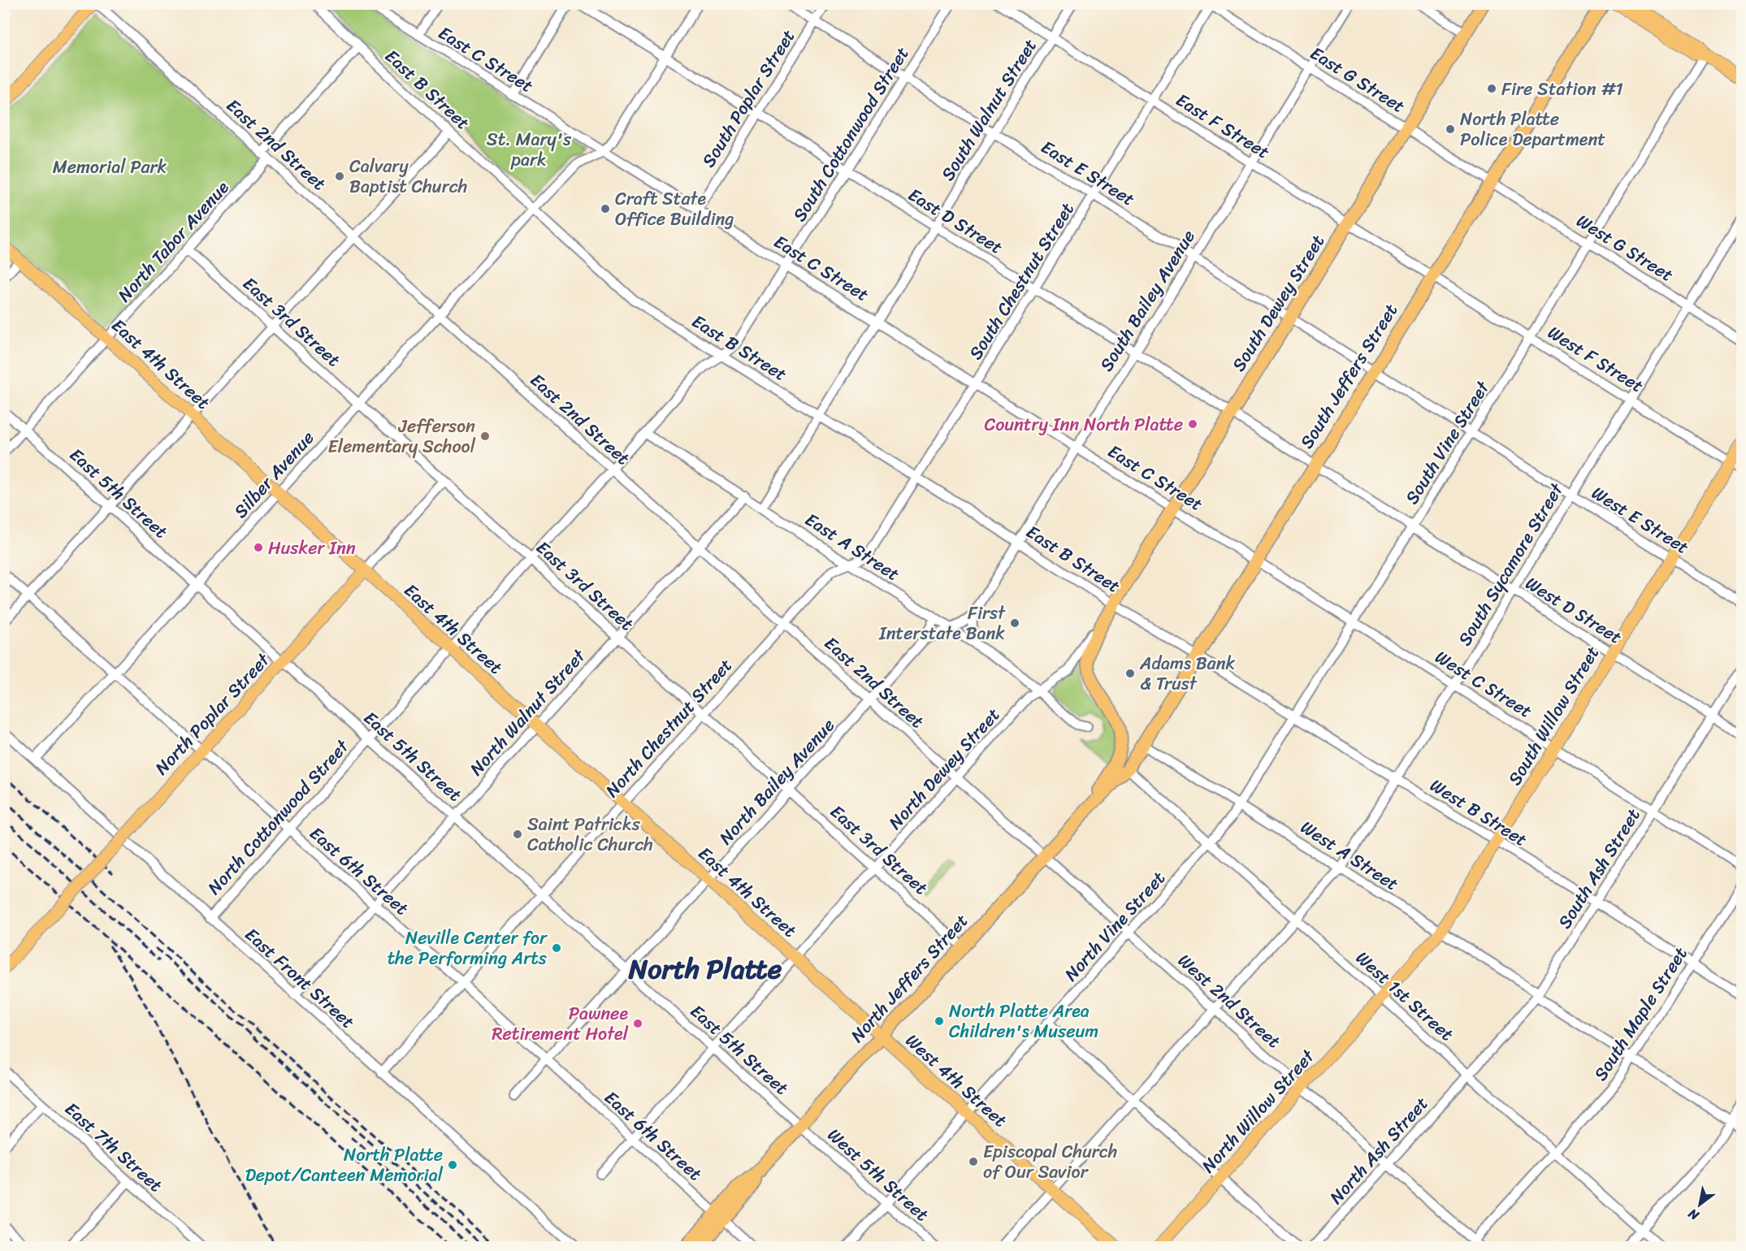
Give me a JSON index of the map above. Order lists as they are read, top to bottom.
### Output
{
  "streets": {
    "highway": ["South Dewey Street", "South Jeffers Street", "North Jeffers Street"],
    "main road": [
      "East 4th Street",
      "North Poplar Street",
      "South Willow Street",
      "West 4th Street",
      "North Willow Street"
    ],
    "street": [
      "East C Street",
      "East G Street",
      "East B Street",
      "South Poplar Street",
      "South Walnut Street",
      "East F Street",
      "South Cottonwood Street",
      "East 2nd Street",
      "East E Street",
      "East D Street",
      "North Tabor Avenue",
      "West G Street",
      "South Chestnut Street",
      "South Bailey Avenue",
      "East 3rd Street",
      "West F Street",
      "South Vine Street",
      "Silber Avenue",
      "East 5th Street",
      "West E Street",
      "East A Street",
      "South Sycamore Street",
      "West D Street",
      "West C Street",
      "North Walnut Street",
      "North Chestnut Street",
      "North Dewey Street",
      "North Bailey Avenue",
      "West B Street",
      "North Cottonwood Street",
      "West A Street",
      "South Ash Street",
      "East 6th Street",
      "North Vine Street",
      "East Front Street",
      "West 1st Street",
      "West 2nd Street",
      "South Maple Street",
      "East 7th Street",
      "North Ash Street",
      "West 5th Street"
    ]
  },
  "crossings": [
    ["East C Street", "South Poplar Street"],
    ["East C Street", "South Walnut Street"],
    ["East C Street", "South Cottonwood Street"],
    ["East C Street", "South Chestnut Street"],
    ["East C Street", "South Bailey Avenue"],
    ["East C Street", "South Dewey Street"],
    ["East C Street", "South Jeffers Street"],
    ["East C Street", "Silber Avenue"],
    ["East C Street", "West C Street"],
    ["East G Street", "West G Street"],
    ["East G Street", "South Chestnut Street"],
    ["East G Street", "South Bailey Avenue"],
    ["East G Street", "South Dewey Street"],
    ["East G Street", "South Jeffers Street"],
    ["East B Street", "South Walnut Street"],
    ["East B Street", "South Cottonwood Street"],
    ["East B Street", "North Tabor Avenue"],
    ["East B Street", "South Chestnut Street"],
    ["East B Street", "South Bailey Avenue"],
    ["East B Street", "South Dewey Street"],
    ["East B Street", "South Jeffers Street"],
    ["East B Street", "Silber Avenue"],
    ["East B Street", "West B Street"],
    ["South Poplar Street", "East E Street"],
    ["South Poplar Street", "East D Street"],
    ["South Walnut Street", "East F Street"],
    ["South Walnut Street", "East E Street"],
    ["South Walnut Street", "East D Street"],
    ["South Walnut Street", "East A Street"],
    ["East F Street", "South Chestnut Street"],
    ["East F Street", "South Bailey Avenue"],
    ["East F Street", "South Dewey Street"],
    ["East F Street", "West F Street"],
    ["East F Street", "South Jeffers Street"],
    ["South Cottonwood Street", "East E Street"],
    ["South Cottonwood Street", "East D Street"],
    ["South Cottonwood Street", "East A Street"],
    ["South Cottonwood Street", "North Cottonwood Street"],
    ["East 2nd Street", "North Tabor Avenue"],
    ["East 2nd Street", "Silber Avenue"],
    ["East 2nd Street", "North Walnut Street"],
    ["East 2nd Street", "North Chestnut Street"],
    ["East 2nd Street", "North Dewey Street"],
    ["East 2nd Street", "North Bailey Avenue"],
    ["East 2nd Street", "North Cottonwood Street"],
    ["East 2nd Street", "North Jeffers Street"],
    ["East 2nd Street", "West 2nd Street"],
    ["East E Street", "South Chestnut Street"],
    ["East E Street", "South Bailey Avenue"],
    ["East E Street", "South Dewey Street"],
    ["East E Street", "South Jeffers Street"],
    ["East E Street", "West E Street"],
    ["East D Street", "South Chestnut Street"],
    ["East D Street", "South Bailey Avenue"],
    ["East D Street", "South Dewey Street"],
    ["East D Street", "South Jeffers Street"],
    ["East D Street", "West D Street"],
    ["North Tabor Avenue", "East 3rd Street"],
    ["North Tabor Avenue", "East 4th Street"],
    ["North Tabor Avenue", "East 5th Street"],
    ["West G Street", "South Jeffers Street"],
    ["West G Street", "South Vine Street"],
    ["West G Street", "South Sycamore Street"],
    ["South Chestnut Street", "East A Street"],
    ["South Chestnut Street", "North Chestnut Street"],
    ["South Bailey Avenue", "East A Street"],
    ["South Bailey Avenue", "North Bailey Avenue"],
    ["South Dewey Street", "East A Street"],
    ["South Dewey Street", "North Dewey Street"],
    ["South Dewey Street", "North Jeffers Street"],
    ["East 3rd Street", "Silber Avenue"],
    ["East 3rd Street", "North Walnut Street"],
    ["East 3rd Street", "North Poplar Street"],
    ["East 3rd Street", "North Chestnut Street"],
    ["East 3rd Street", "North Dewey Street"],
    ["East 3rd Street", "North Bailey Avenue"],
    ["East 3rd Street", "North Cottonwood Street"],
    ["East 3rd Street", "North Jeffers Street"],
    ["West F Street", "South Jeffers Street"],
    ["West F Street", "South Vine Street"],
    ["West F Street", "South Sycamore Street"],
    ["West F Street", "South Willow Street"],
    ["East 4th Street", "Silber Avenue"],
    ["East 4th Street", "North Walnut Street"],
    ["East 4th Street", "North Poplar Street"],
    ["East 4th Street", "North Chestnut Street"],
    ["East 4th Street", "North Dewey Street"],
    ["East 4th Street", "North Bailey Avenue"],
    ["East 4th Street", "North Cottonwood Street"],
    ["East 4th Street", "North Jeffers Street"],
    ["East 4th Street", "West 4th Street"],
    ["South Jeffers Street", "West E Street"],
    ["South Jeffers Street", "West D Street"],
    ["South Jeffers Street", "West C Street"],
    ["South Jeffers Street", "West B Street"],
    ["South Jeffers Street", "West A Street"],
    ["South Jeffers Street", "North Jeffers Street"],
    ["South Jeffers Street", "West 1st Street"],
    ["South Vine Street", "West E Street"],
    ["South Vine Street", "West D Street"],
    ["South Vine Street", "West C Street"],
    ["South Vine Street", "West B Street"],
    ["South Vine Street", "West A Street"],
    ["South Vine Street", "North Vine Street"],
    ["South Vine Street", "West 1st Street"],
    ["Silber Avenue", "East 5th Street"],
    ["Silber Avenue", "East 6th Street"],
    ["Silber Avenue", "East Front Street"],
    ["East 5th Street", "North Walnut Street"],
    ["East 5th Street", "North Poplar Street"],
    ["East 5th Street", "North Chestnut Street"],
    ["East 5th Street", "North Dewey Street"],
    ["East 5th Street", "North Bailey Avenue"],
    ["East 5th Street", "North Cottonwood Street"],
    ["East 5th Street", "North Jeffers Street"],
    ["East 5th Street", "West 5th Street"],
    ["West E Street", "South Sycamore Street"],
    ["West E Street", "South Willow Street"],
    ["East A Street", "North Walnut Street"],
    ["East A Street", "North Chestnut Street"],
    ["East A Street", "North Dewey Street"],
    ["East A Street", "North Bailey Avenue"],
    ["East A Street", "North Cottonwood Street"],
    ["South Sycamore Street", "West D Street"],
    ["South Sycamore Street", "West C Street"],
    ["South Sycamore Street", "West B Street"],
    ["South Sycamore Street", "West A Street"],
    ["South Sycamore Street", "West 1st Street"],
    ["South Sycamore Street", "West 2nd Street"],
    ["South Sycamore Street", "West 4th Street"],
    ["West D Street", "South Willow Street"],
    ["West D Street", "South Ash Street"],
    ["West C Street", "South Willow Street"],
    ["West C Street", "South Ash Street"],
    ["North Walnut Street", "East 6th Street"],
    ["North Walnut Street", "East Front Street"],
    ["North Poplar Street", "East 6th Street"],
    ["South Willow Street", "West B Street"],
    ["South Willow Street", "West A Street"],
    ["South Willow Street", "West 1st Street"],
    ["South Willow Street", "North Willow Street"],
    ["North Chestnut Street", "East 6th Street"],
    ["North Chestnut Street", "East Front Street"],
    ["North Dewey Street", "East 6th Street"],
    ["North Bailey Avenue", "East 6th Street"],
    ["West B Street", "South Ash Street"],
    ["West B Street", "South Maple Street"],
    ["North Cottonwood Street", "East 6th Street"],
    ["North Cottonwood Street", "East Front Street"],
    ["West A Street", "South Ash Street"],
    ["West A Street", "South Maple Street"],
    ["South Ash Street", "West 1st Street"],
    ["South Ash Street", "North Ash Street"],
    ["East 6th Street", "North Jeffers Street"],
    ["North Vine Street", "West 1st Street"],
    ["North Vine Street", "West 2nd Street"],
    ["North Vine Street", "West 4th Street"],
    ["North Vine Street", "West 5th Street"],
    ["North Jeffers Street", "West 1st Street"],
    ["North Jeffers Street", "West 2nd Street"],
    ["North Jeffers Street", "West 4th Street"],
    ["North Jeffers Street", "West 5th Street"],
    ["West 1st Street", "South Maple Street"],
    ["West 1st Street", "North Willow Street"],
    ["West 1st Street", "North Ash Street"],
    ["West 2nd Street", "South Maple Street"],
    ["West 2nd Street", "North Willow Street"],
    ["West 2nd Street", "North Ash Street"]
  ],
  "districts": ["North Platte"],
  "parks": ["St. Mary's park", "Memorial Park"],
  "places": [
    "Fire Station #1",
    "North Platte Police Department",
    "Calvary Baptist Church",
    "Craft State Office Building",
    "Country Inn North Platte",
    "Jefferson Elementary School",
    "Husker Inn",
    "First Interstate Bank",
    "Adams Bank & Trust",
    "Saint Patricks Catholic Church",
    "Neville Center for the Performing Arts",
    "North Platte Area Children's Museum",
    "Pawnee Retirement Hotel",
    "Episcopal Church of Our Savior",
    "North Platte Depot/Canteen Memorial"
  ],
  "north": "bottom left"
}
